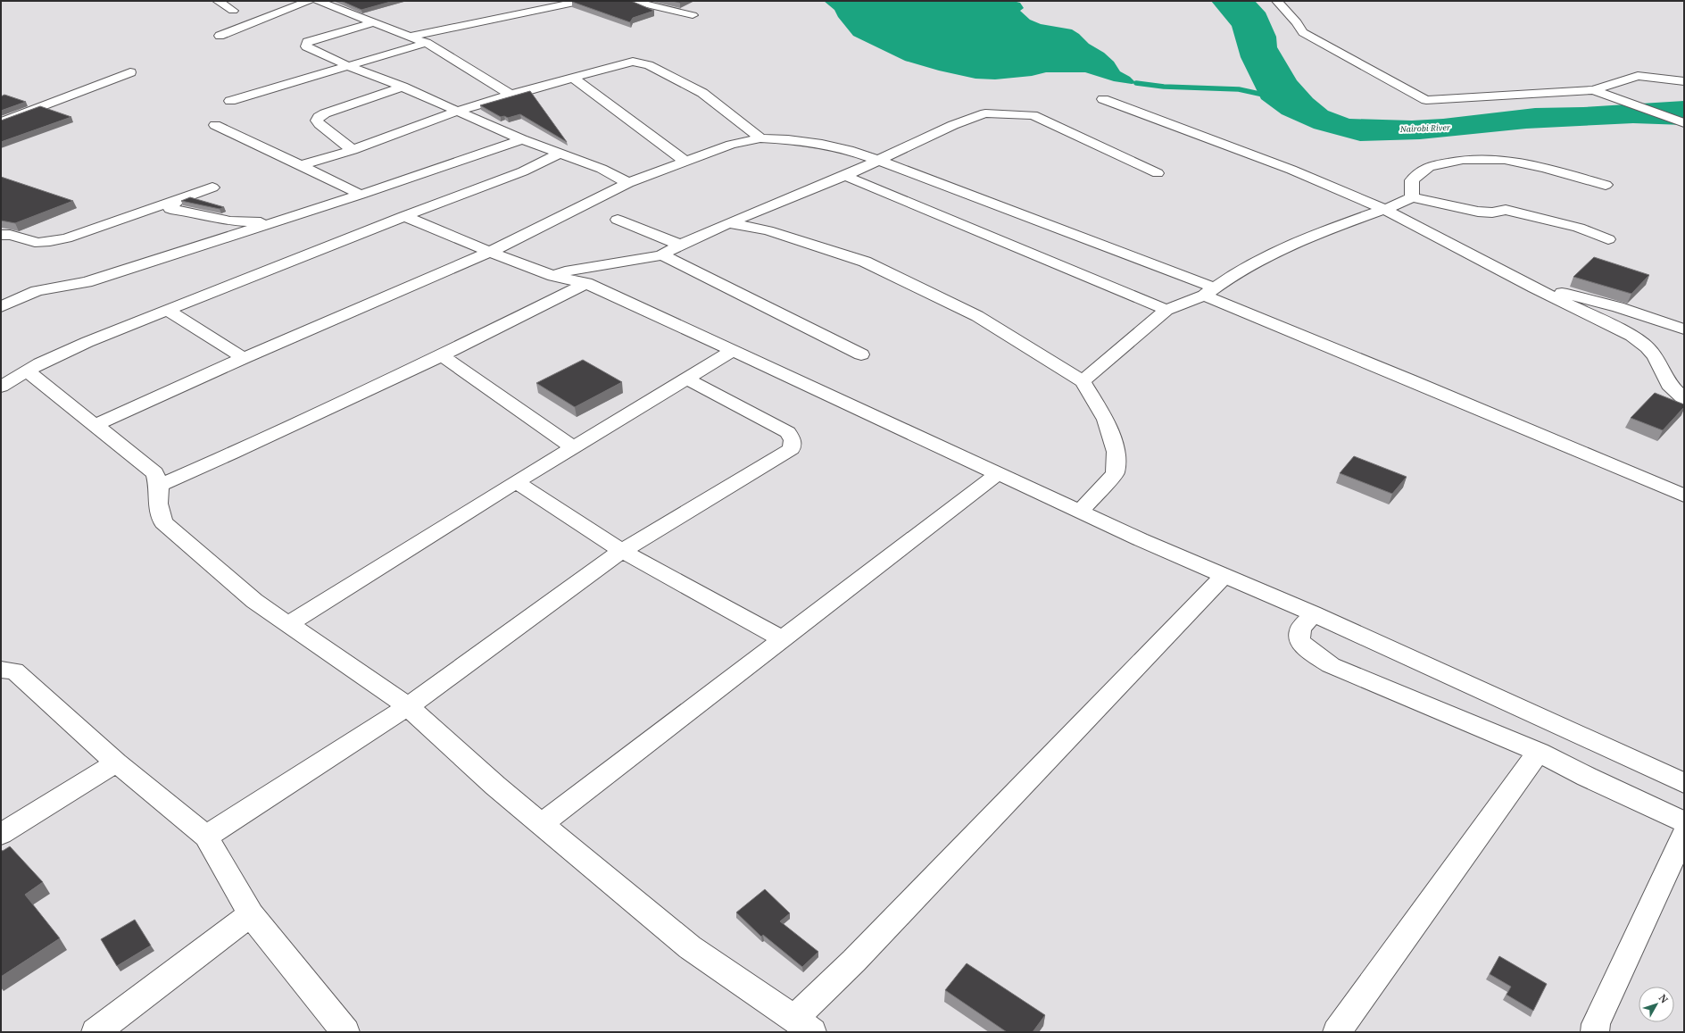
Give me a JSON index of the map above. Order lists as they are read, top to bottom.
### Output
{
  "water": ["Nairobi River"],
  "north": "top right"
}
